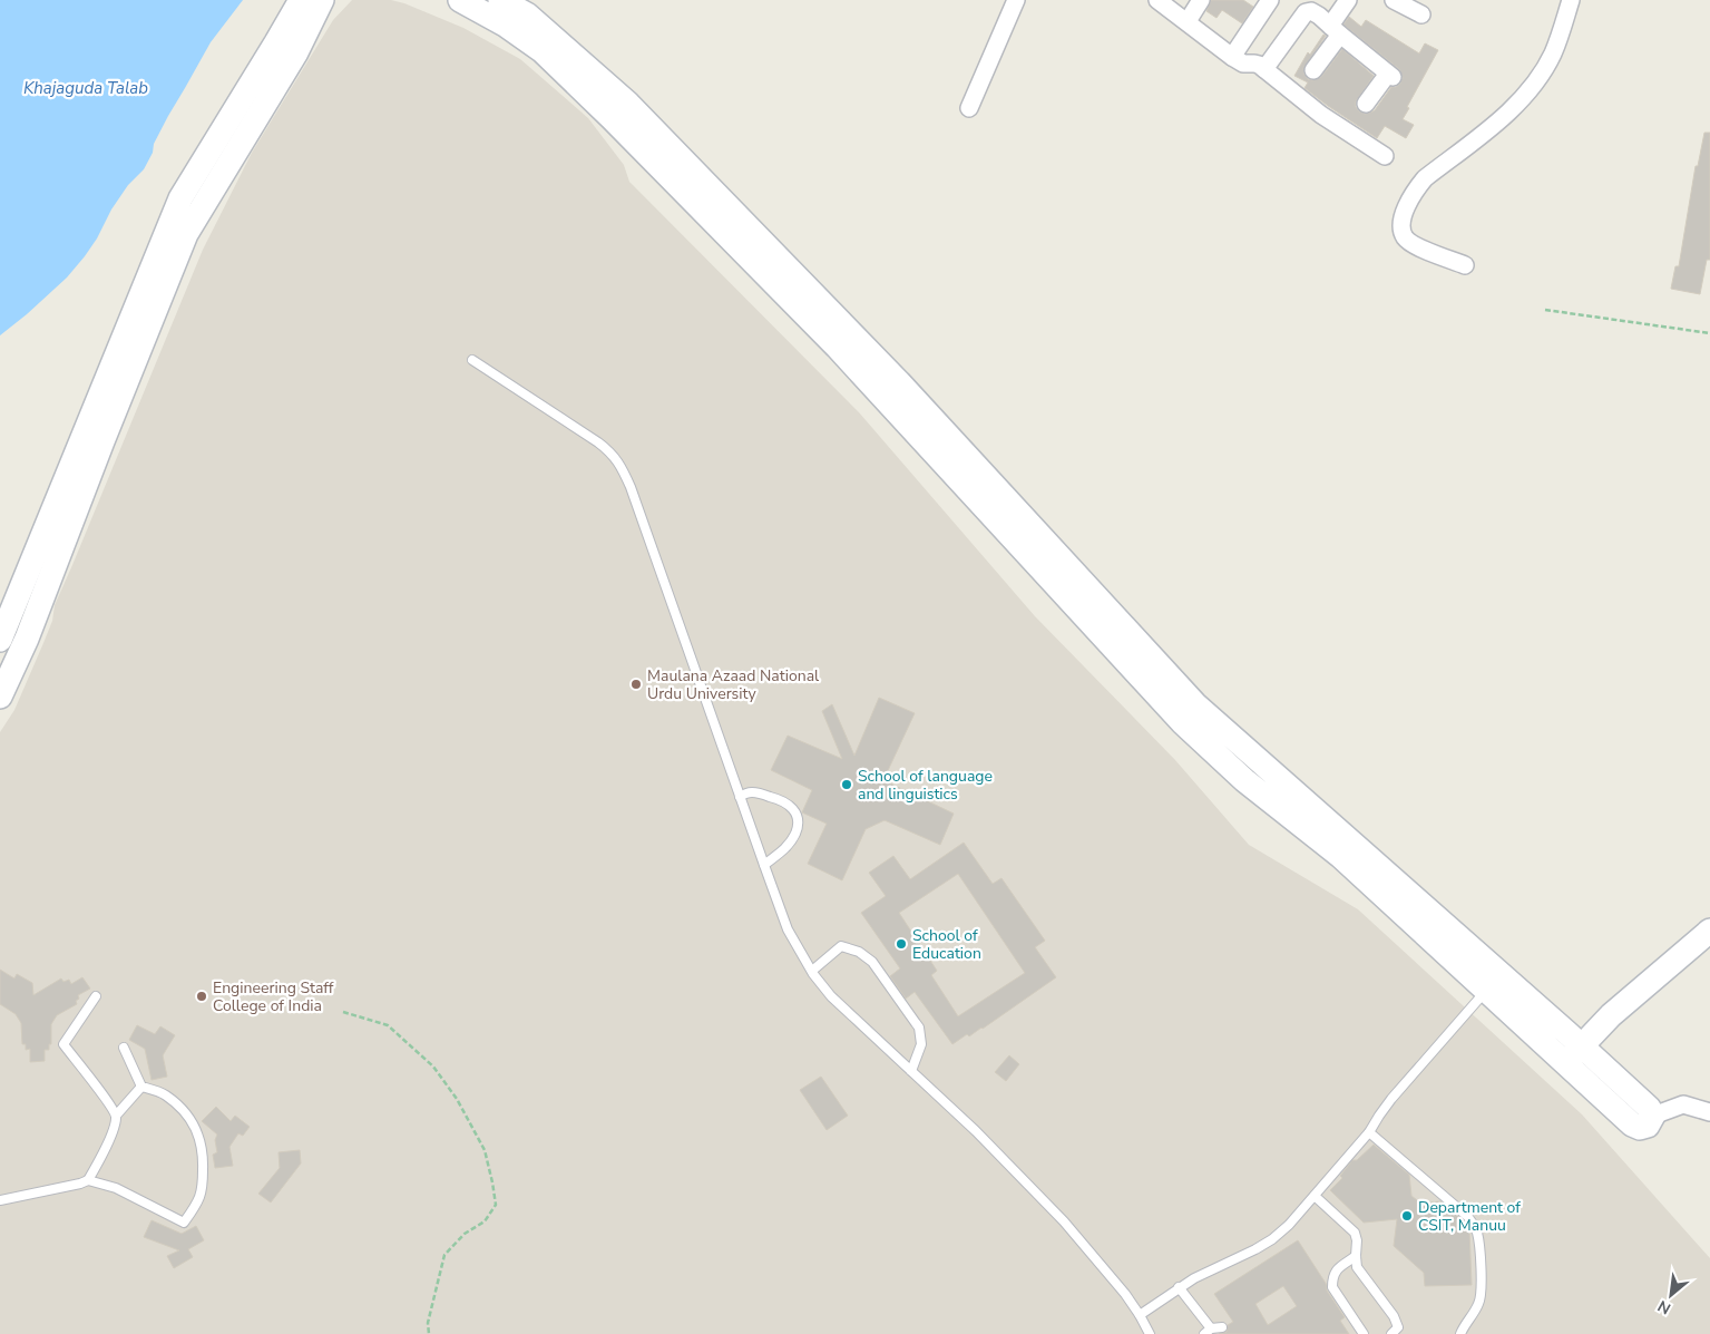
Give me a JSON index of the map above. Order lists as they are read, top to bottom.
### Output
{
  "water": ["Khajaguda Talab"],
  "places": [
    "Maulana Azaad National Urdu University",
    "School of language and linguistics",
    "School of Education",
    "Engineering Staff College of India",
    "Department of CSIT, Manuu"
  ],
  "north": "bottom left"
}
